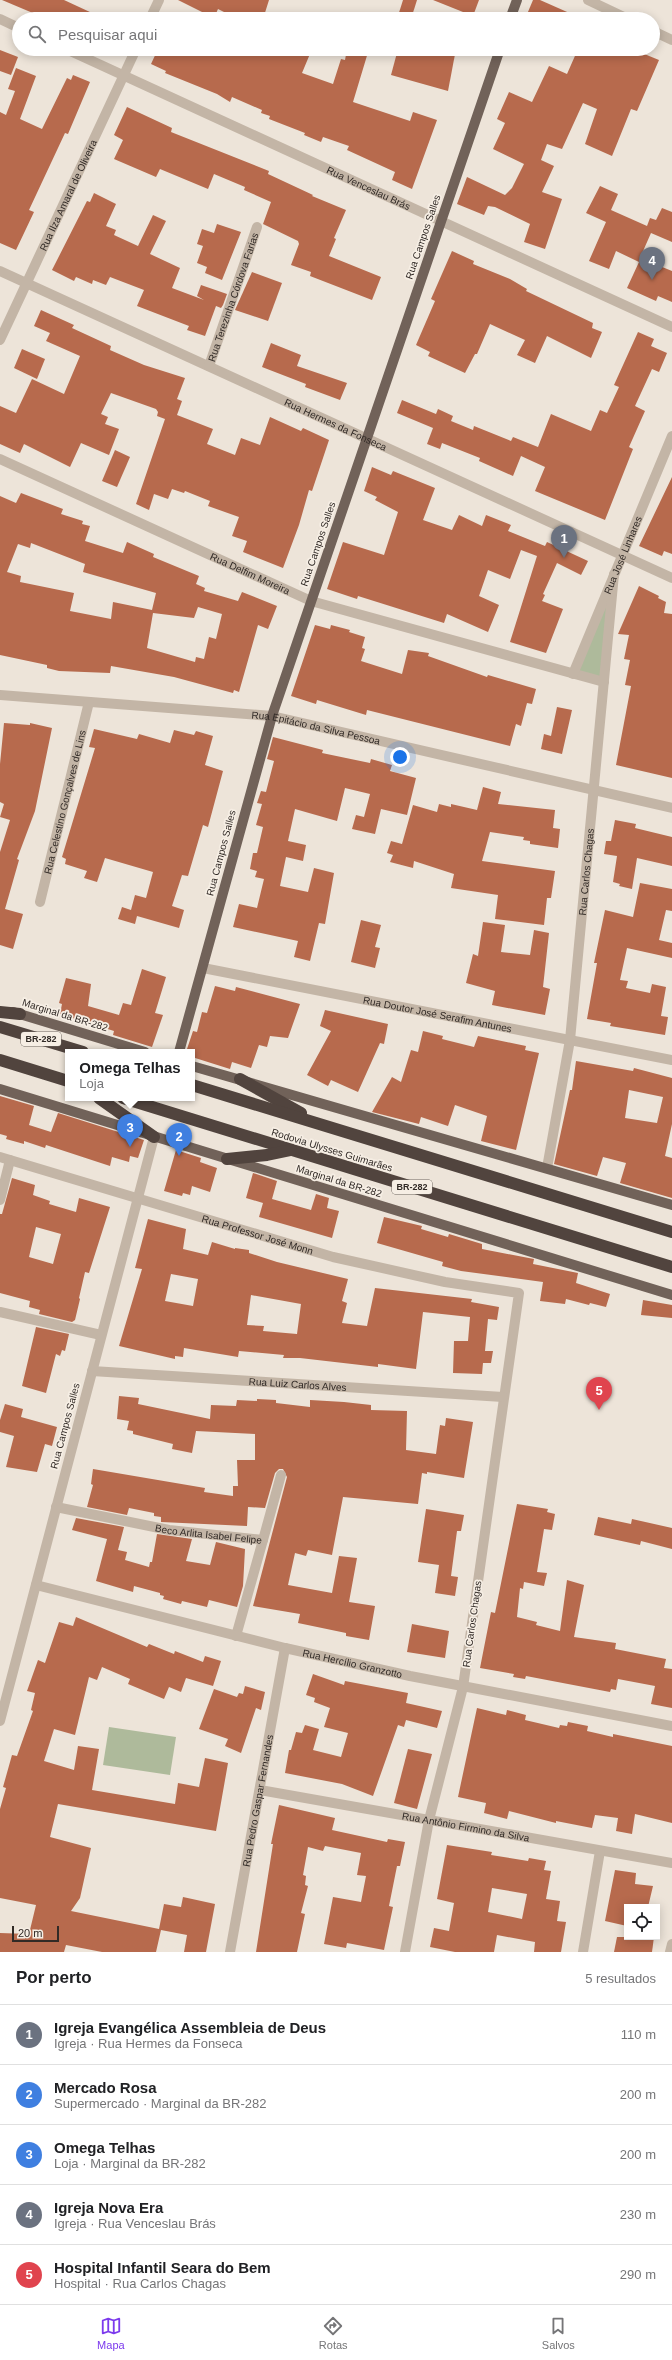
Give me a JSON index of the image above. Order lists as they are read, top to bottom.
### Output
{
  "streets": {
    "highway": ["BR-282", "Rodovia Ulysses Guimarães"],
    "main road": ["Rua Campos Salles", "Marginal da BR-282"],
    "street": [
      "Rua Venceslau Brás",
      "Rua Ilza Amaral de Oliveira",
      "Rua Terezinha Córdova Farias",
      "Rua Hermes da Fonseca",
      "Rua José Linhares",
      "Rua Delfim Moreira",
      "Rua Epitácio da Silva Pessoa",
      "Rua Celestino Gonçalves de Lins",
      "Rua Carlos Chagas",
      "Rua Doutor José Serafim Antunes",
      "Rua Professor José Monn",
      "Rua Luiz Carlos Alves",
      "Beco Arlita Isabel Felipe",
      "Rua Hercílio Granzotto",
      "Rua Pedro Gaspar Fernandes",
      "Rua Antônio Firmino da Silva"
    ]
  },
  "crossings": [
    ["Rua Venceslau Brás", "Rua Ilza Amaral de Oliveira"],
    ["Rua Venceslau Brás", "Rua Campos Salles"],
    ["Rua Ilza Amaral de Oliveira", "Rua Hermes da Fonseca"],
    ["Rua Campos Salles", "Rua Hermes da Fonseca"],
    ["Rua Campos Salles", "Rua Delfim Moreira"],
    ["Rua Campos Salles", "Rua Epitácio da Silva Pessoa"],
    ["Rua Campos Salles", "Rua Doutor José Serafim Antunes"],
    ["Rua Campos Salles", "Marginal da BR-282"],
    ["Rua Campos Salles", "Rua Professor José Monn"],
    ["Rua Campos Salles", "Rua Luiz Carlos Alves"],
    ["Rua Campos Salles", "Beco Arlita Isabel Felipe"],
    ["Rua Campos Salles", "Rua Hercílio Granzotto"],
    ["Rua Terezinha Córdova Farias", "Rua Hermes da Fonseca"],
    ["Rua Hermes da Fonseca", "Rua José Linhares"],
    ["Rua José Linhares", "Rua Delfim Moreira"],
    ["Rua José Linhares", "Rua Carlos Chagas"],
    ["Rua Delfim Moreira", "Rua Carlos Chagas"],
    ["Rua Epitácio da Silva Pessoa", "Rua Celestino Gonçalves de Lins"],
    ["Rua Epitácio da Silva Pessoa", "Rua Carlos Chagas"],
    ["Rua Carlos Chagas", "Rua Doutor José Serafim Antunes"],
    ["Rua Carlos Chagas", "Rua Professor José Monn"],
    ["Rua Carlos Chagas", "Rua Luiz Carlos Alves"],
    ["Rua Carlos Chagas", "Rua Hercílio Granzotto"],
    ["Rua Carlos Chagas", "Rua Antônio Firmino da Silva"],
    ["Beco Arlita Isabel Felipe", "Rua Hercílio Granzotto"],
    ["Rua Hercílio Granzotto", "Rua Pedro Gaspar Fernandes"],
    ["Rua Pedro Gaspar Fernandes", "Rua Antônio Firmino da Silva"]
  ],
  "scale_bar": "20 m",
  "page": {
    "search": "Pesquisar aqui",
    "pins": [
      "4",
      "1",
      "3",
      "2",
      "5"
    ],
    "popup": ["Omega Telhas", "Loja"],
    "scale": "20 m",
    "heading": ["Por perto", "5 resultados"],
    "list": [
      {
        "mark": "1",
        "name": "Igreja Evangélica Assembleia de Deus",
        "note": "Igreja · Rua Hermes da Fonseca",
        "value": "110 m"
      },
      {
        "mark": "2",
        "name": "Mercado Rosa",
        "note": "Supermercado · Marginal da BR-282",
        "value": "200 m"
      },
      {
        "mark": "3",
        "name": "Omega Telhas",
        "note": "Loja · Marginal da BR-282",
        "value": "200 m"
      },
      {
        "mark": "4",
        "name": "Igreja Nova Era",
        "note": "Igreja · Rua Venceslau Brás",
        "value": "230 m"
      },
      {
        "mark": "5",
        "name": "Hospital Infantil Seara do Bem",
        "note": "Hospital · Rua Carlos Chagas",
        "value": "290 m"
      }
    ],
    "nav": ["Mapa", "Rotas", "Salvos"]
  }
}
